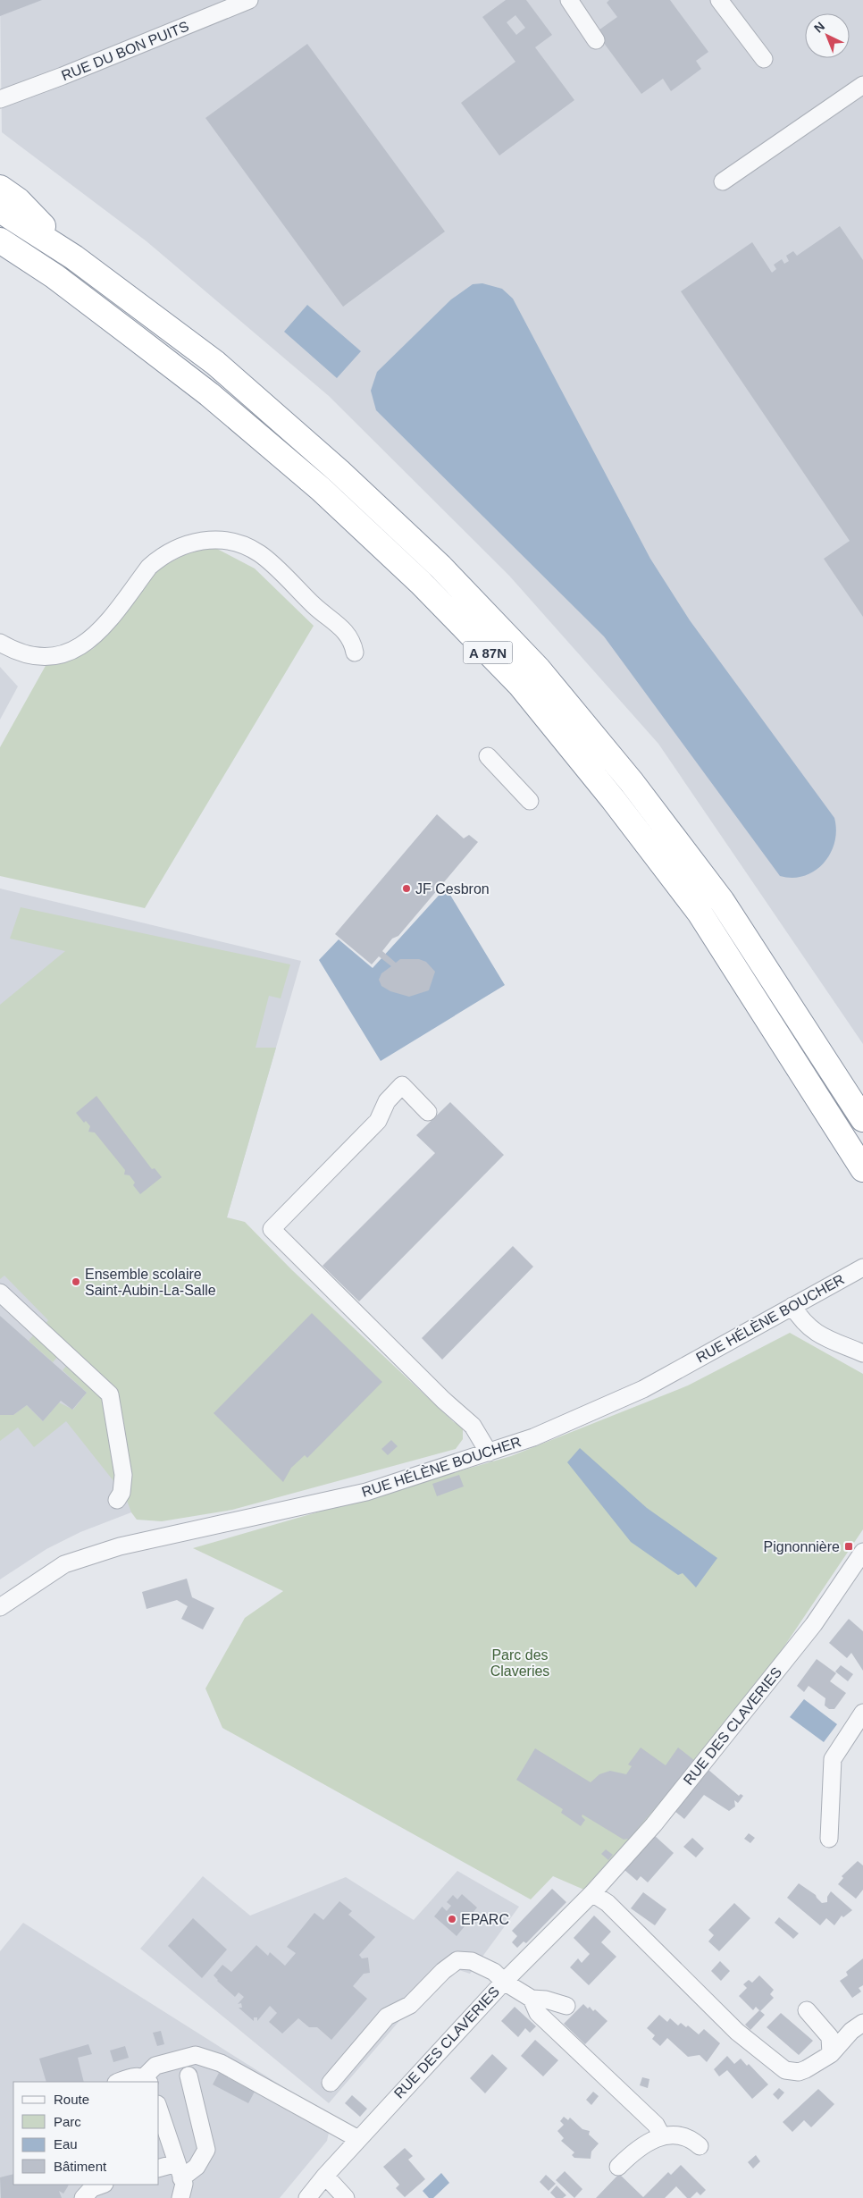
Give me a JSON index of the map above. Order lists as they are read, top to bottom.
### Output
{
  "streets": {
    "highway": ["A 87N"],
    "street": ["RUE DU BON PUITS", "RUE HÉLÈNE BOUCHER", "RUE DES CLAVERIES"]
  },
  "parks": ["Parc des Claveries"],
  "places": {
    "other": ["JF Cesbron", "Ensemble scolaire Saint-Aubin-La-Salle", "EPARC"],
    "transit": ["Pignonnière"]
  },
  "legend": [
    "Route",
    "Parc",
    "Eau",
    "Bâtiment"
  ],
  "north": "top left"
}
